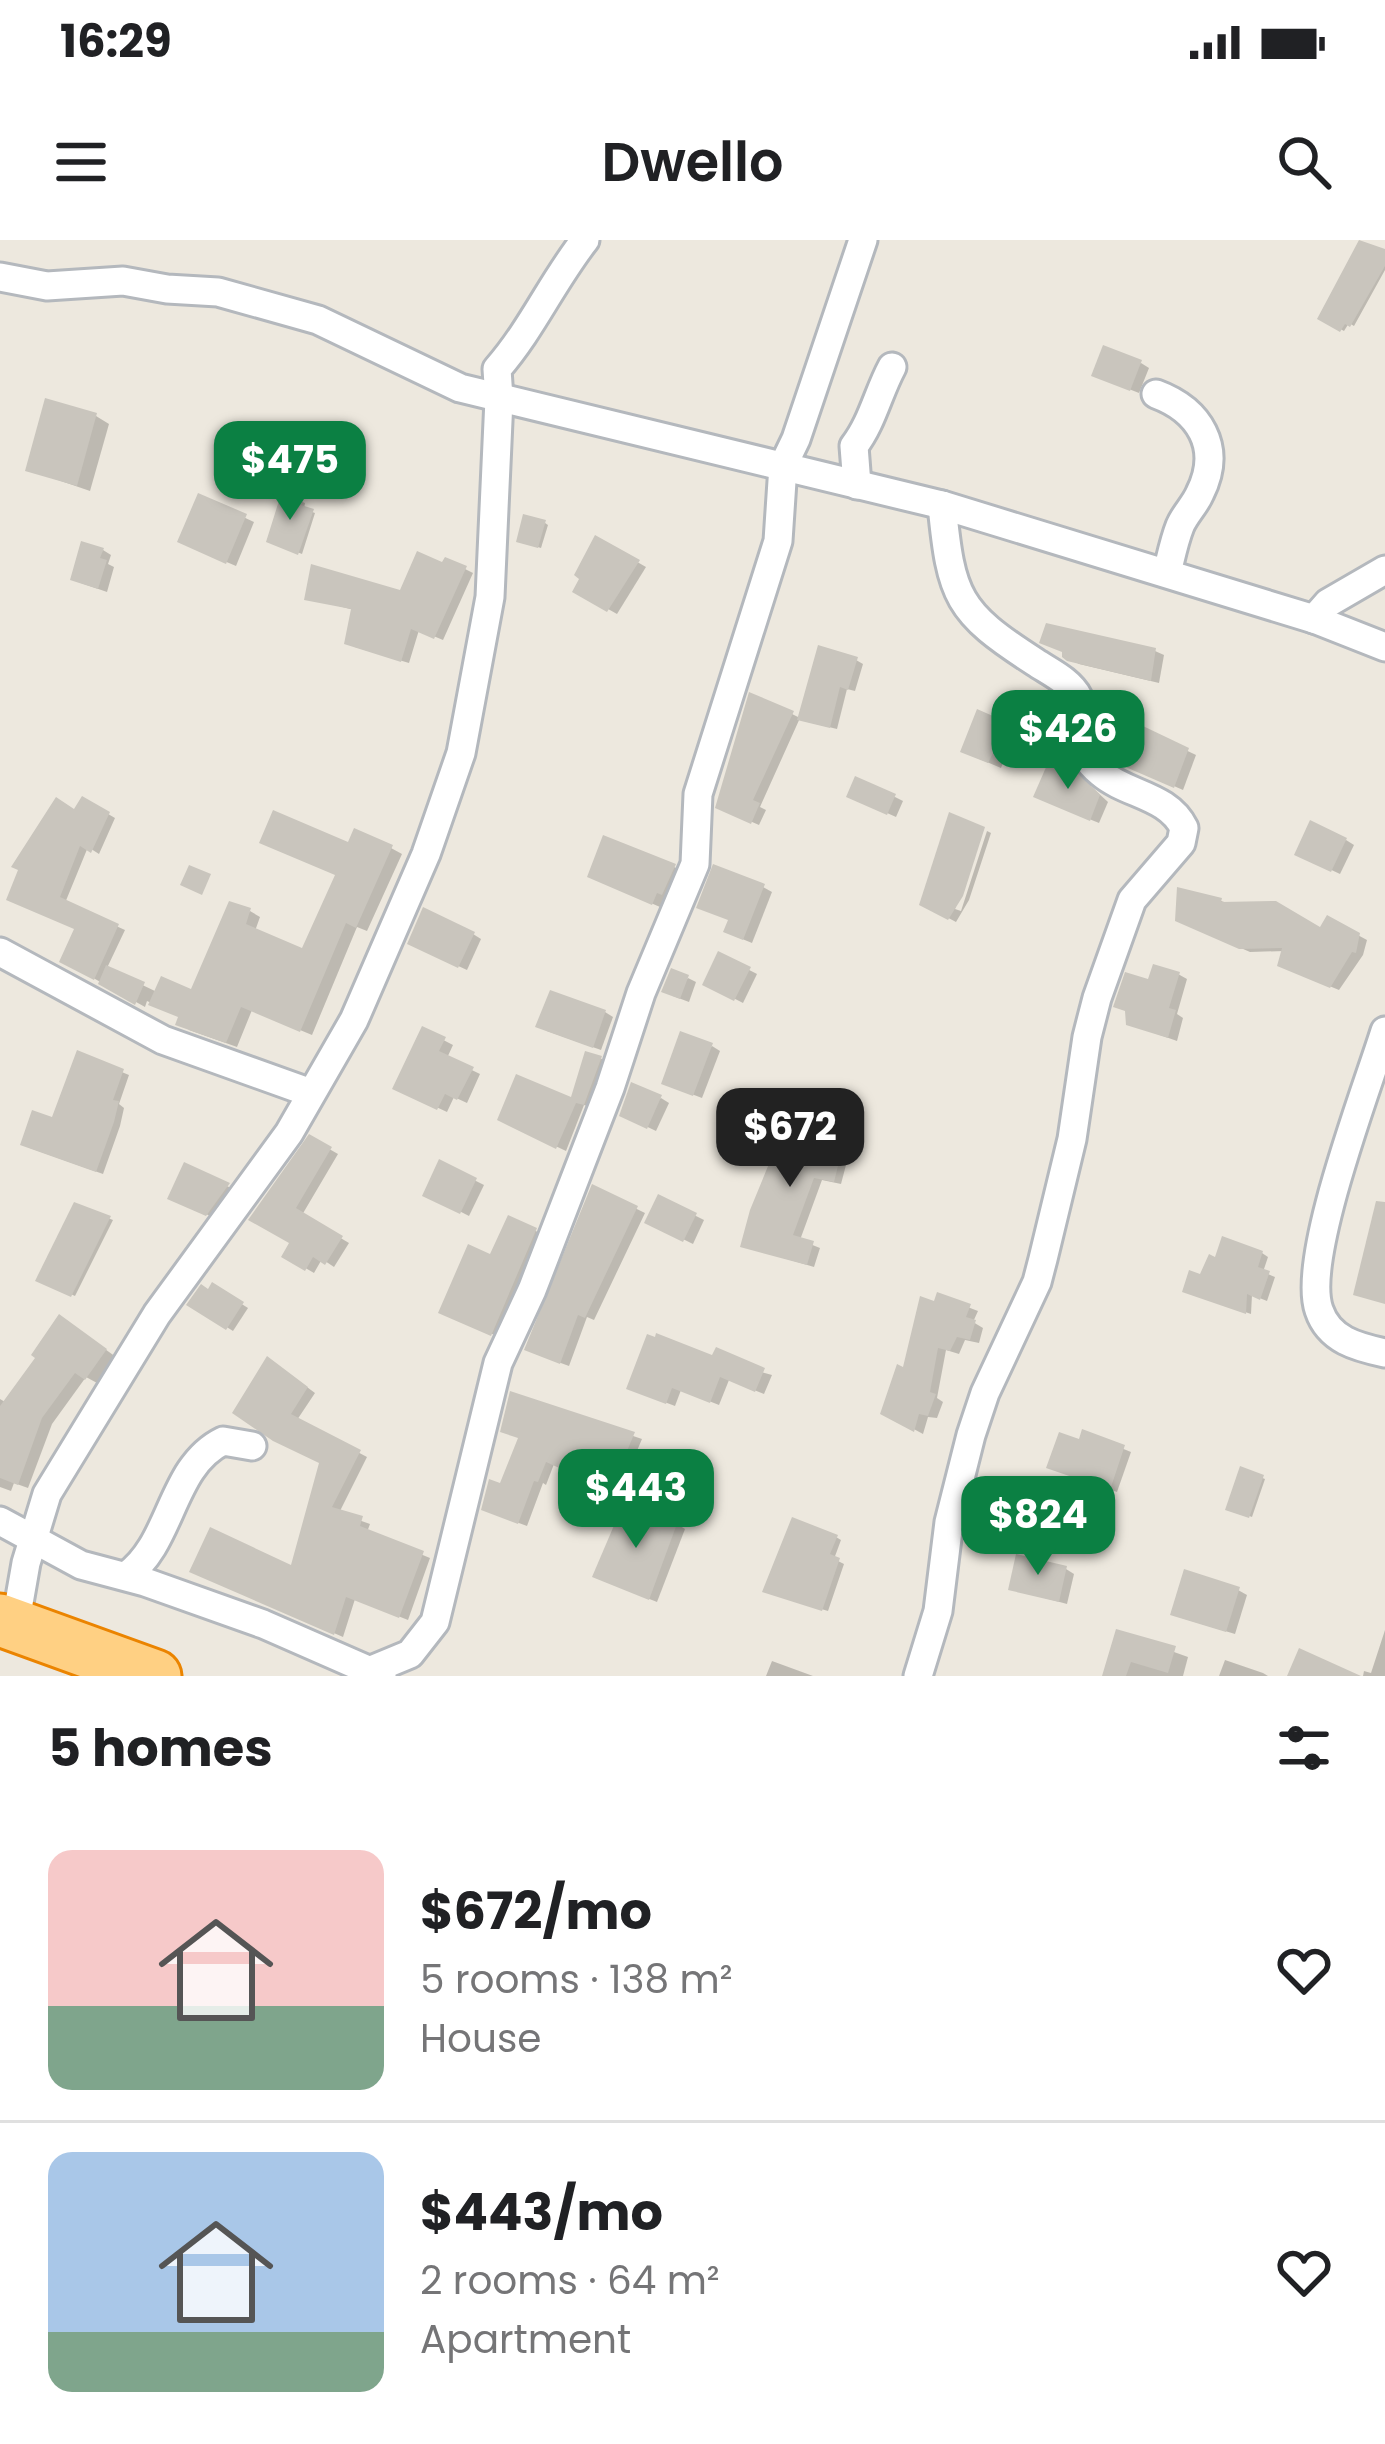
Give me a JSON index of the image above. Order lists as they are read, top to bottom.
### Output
{
  "page": {
    "status": "16:29",
    "header": "Dwello",
    "price": [
      "$475",
      "$426",
      "$672",
      "$443",
      "$824"
    ],
    "heading": "5 homes",
    "list": [
      {
        "name": "$672/mo",
        "note": "5 rooms · 138 m² · House"
      },
      {
        "name": "$443/mo",
        "note": "2 rooms · 64 m² · Apartment"
      }
    ]
  }
}
